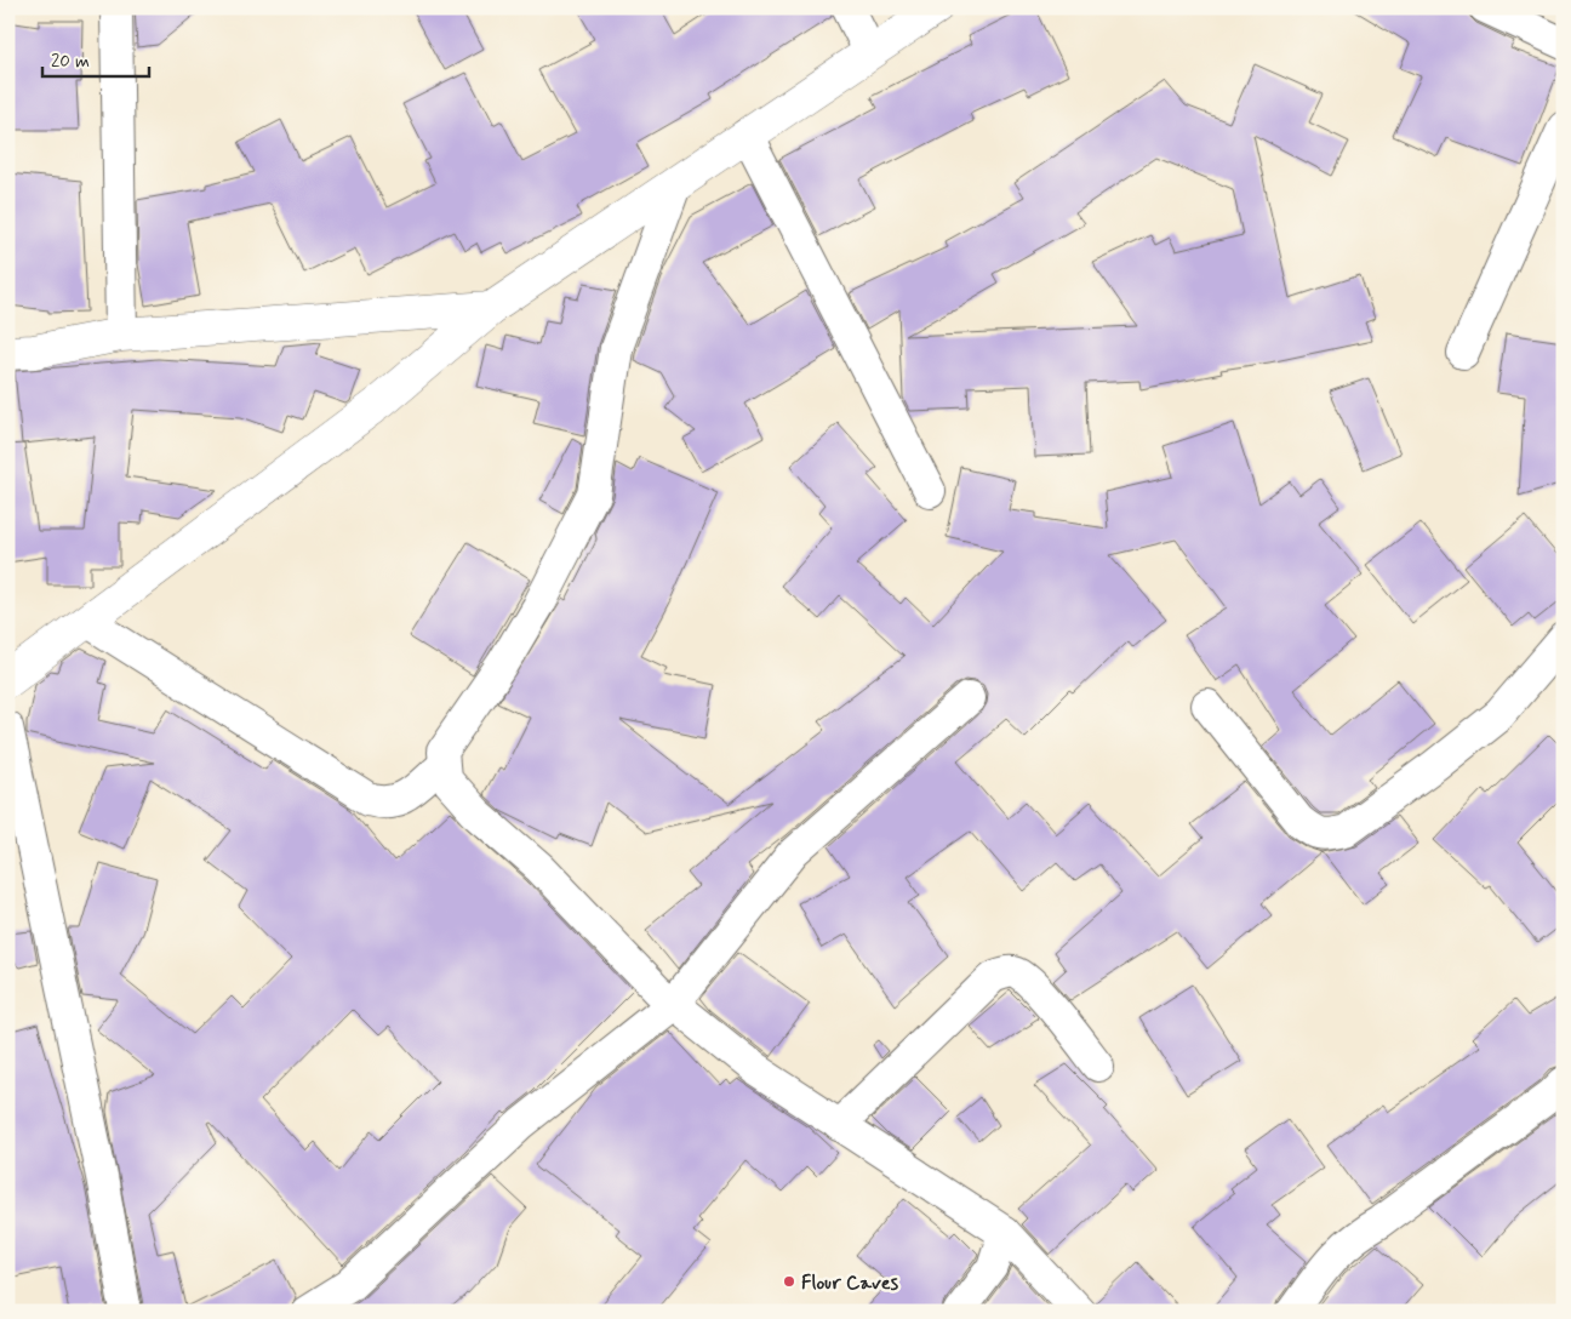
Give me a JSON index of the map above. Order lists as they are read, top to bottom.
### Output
{
  "places": ["Flour Caves"],
  "scale_bar": "20 m"
}
